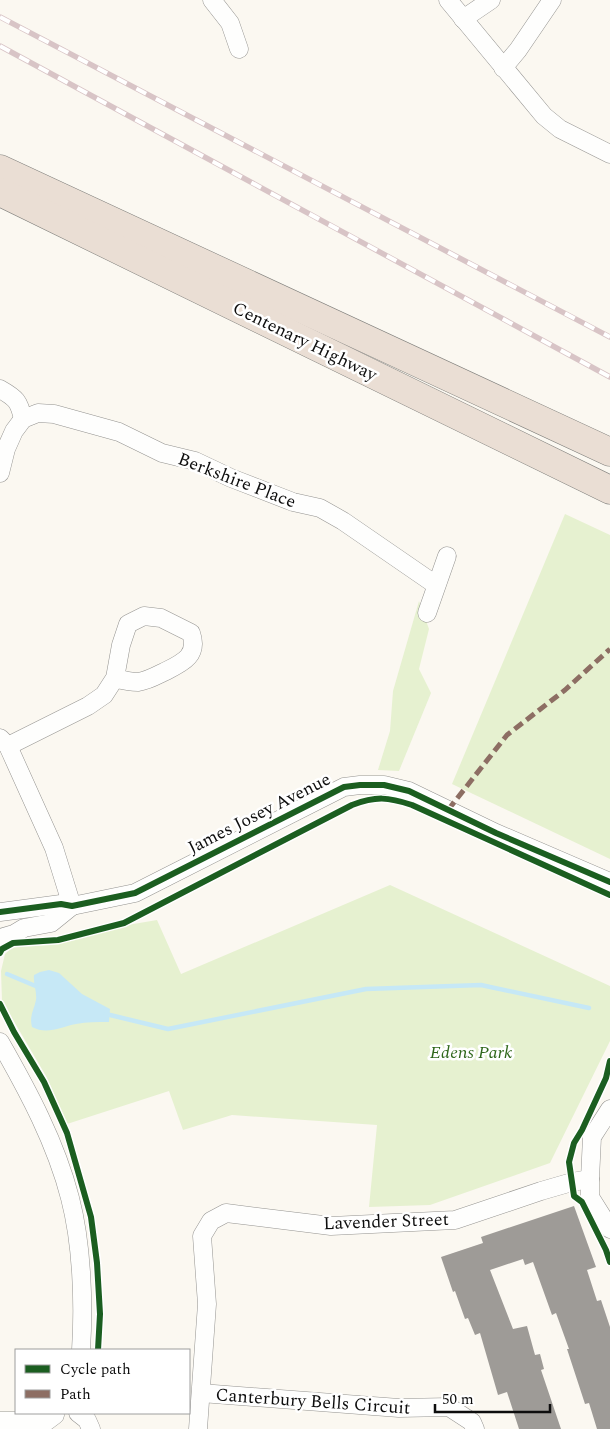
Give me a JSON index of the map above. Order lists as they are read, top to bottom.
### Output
{
  "streets": {
    "highway": ["Centenary Highway"],
    "street": [
      "Berkshire Place",
      "James Josey Avenue",
      "Lavender Street",
      "Canterbury Bells Circuit"
    ]
  },
  "crossings": [
    ["Lavender Street", "Canterbury Bells Circuit"]
  ],
  "parks": ["Edens Park"],
  "legend": ["Cycle path", "Path"],
  "scale_bar": "50 m"
}
